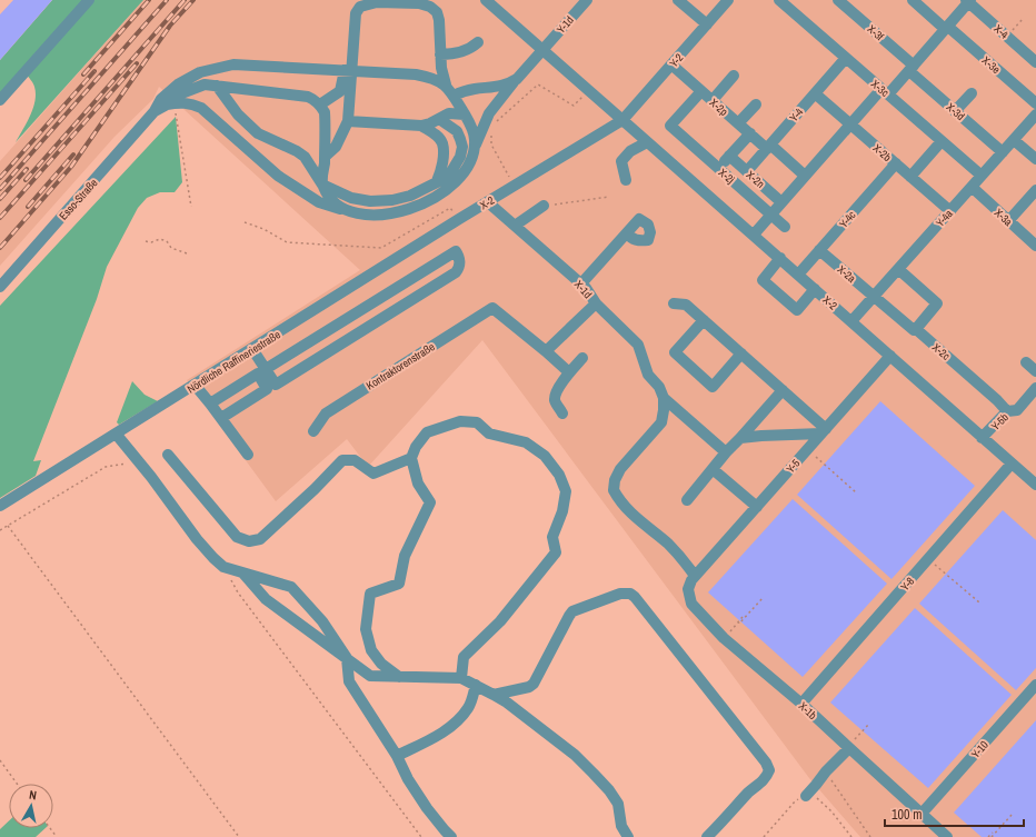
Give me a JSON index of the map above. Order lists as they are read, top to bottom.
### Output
{
  "streets": {
    "street": [
      "Y-1d",
      "X-4",
      "X-3f",
      "Y-2",
      "X-3e",
      "X-3c",
      "X-2p",
      "X-3d",
      "Y-4",
      "X-2b",
      "X-2j",
      "X-2n",
      "Esso-Straße",
      "X-2",
      "X-3a",
      "Y-4a",
      "Y-4c",
      "X-2a",
      "X-1d",
      "X-2c",
      "Nördliche Raffineriestraße",
      "Kontraktorenstraße",
      "Y-5b",
      "Y-5",
      "Y-8",
      "X-1b",
      "Y-10"
    ]
  },
  "crossings": [
    ["Y-1d", "Esso-Straße"],
    ["Y-1d", "X-2"],
    ["X-3f", "X-3d"],
    ["Y-2", "X-2p"],
    ["Y-2", "X-2"],
    ["X-3c", "Y-4"],
    ["X-3c", "Y-4a"],
    ["X-2p", "Y-4"],
    ["X-2p", "X-2j"],
    ["X-3d", "Y-4a"],
    ["Y-4", "X-2b"],
    ["Y-4", "X-2n"],
    ["X-2b", "Y-4a"],
    ["X-2b", "Y-4c"],
    ["X-2", "Y-4a"],
    ["X-2", "Y-4c"],
    ["X-2", "X-1d"],
    ["X-2", "Nördliche Raffineriestraße"],
    ["X-2", "Y-5b"],
    ["X-2", "Y-5"],
    ["X-2", "Y-8"],
    ["X-3a", "Y-4a"],
    ["Y-4a", "X-2a"],
    ["Y-4a", "X-2c"],
    ["Y-4c", "X-2a"],
    ["X-2a", "X-2c"],
    ["X-1d", "Kontraktorenstraße"],
    ["X-2c", "Y-5b"],
    ["Y-5", "X-1b"],
    ["Y-8", "X-1b"],
    ["X-1b", "Y-10"]
  ],
  "scale_bar": "100 m",
  "north": "top"
}
